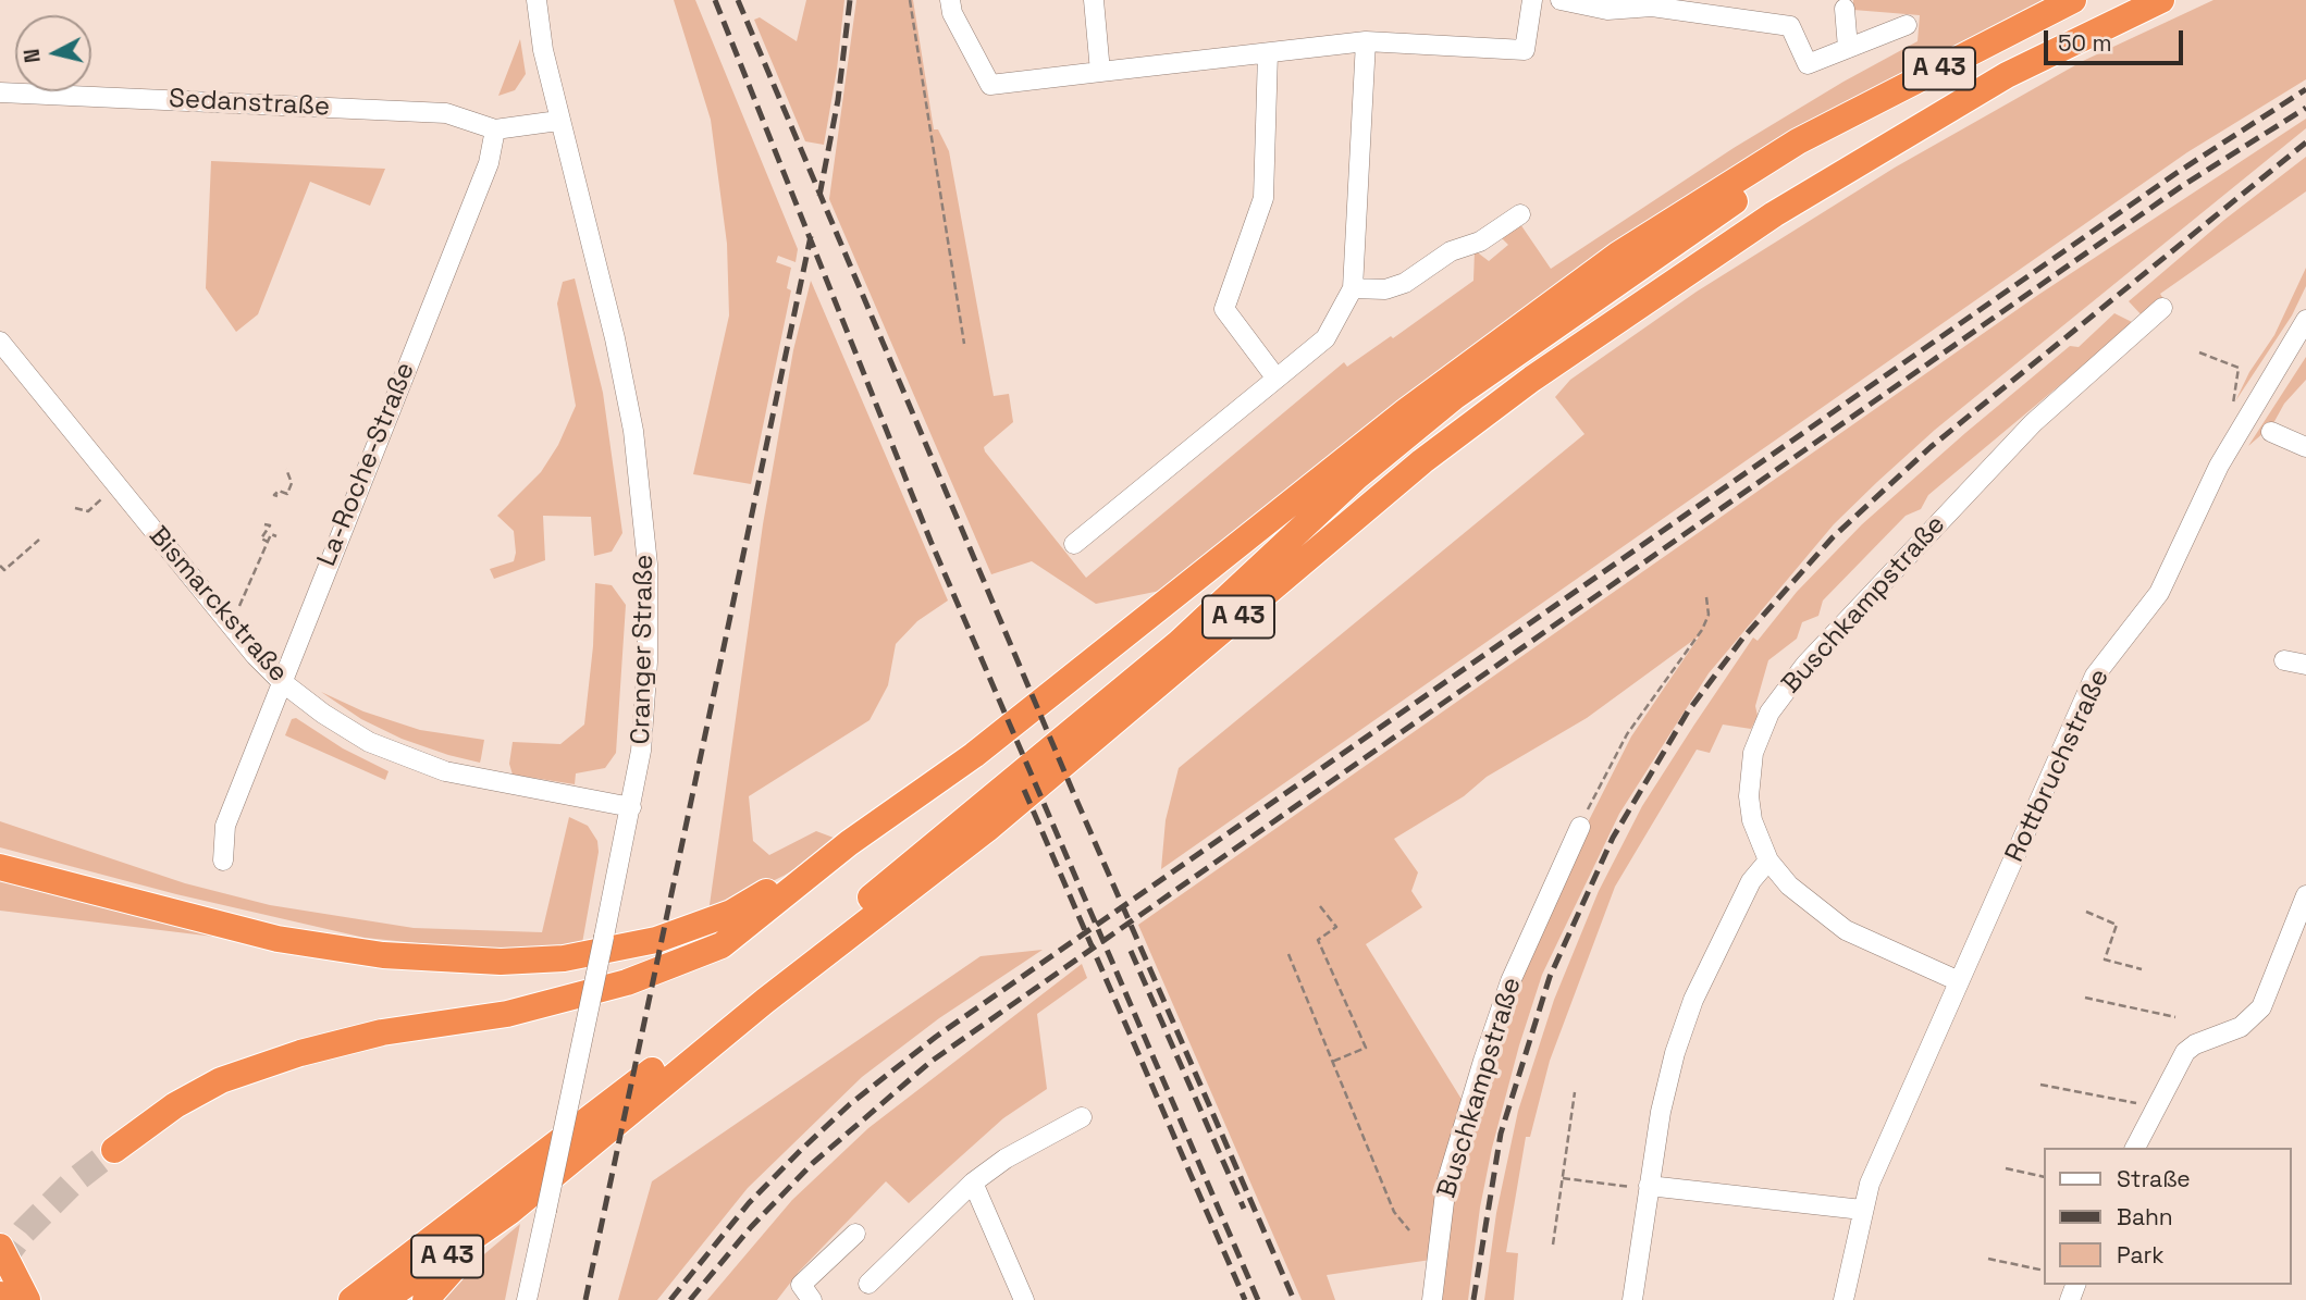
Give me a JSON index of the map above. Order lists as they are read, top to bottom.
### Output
{
  "streets": {
    "highway": ["A 43"],
    "street": [
      "Sedanstraße",
      "La-Roche-Straße",
      "Bismarckstraße",
      "Buschkampstraße",
      "Cranger Straße",
      "Rottbruchstraße"
    ]
  },
  "crossings": [
    ["Sedanstraße", "La-Roche-Straße"],
    ["La-Roche-Straße", "Bismarckstraße"],
    ["Bismarckstraße", "Cranger Straße"]
  ],
  "legend": ["Straße", "Bahn", "Park"],
  "scale_bar": "50 m",
  "north": "left"
}
